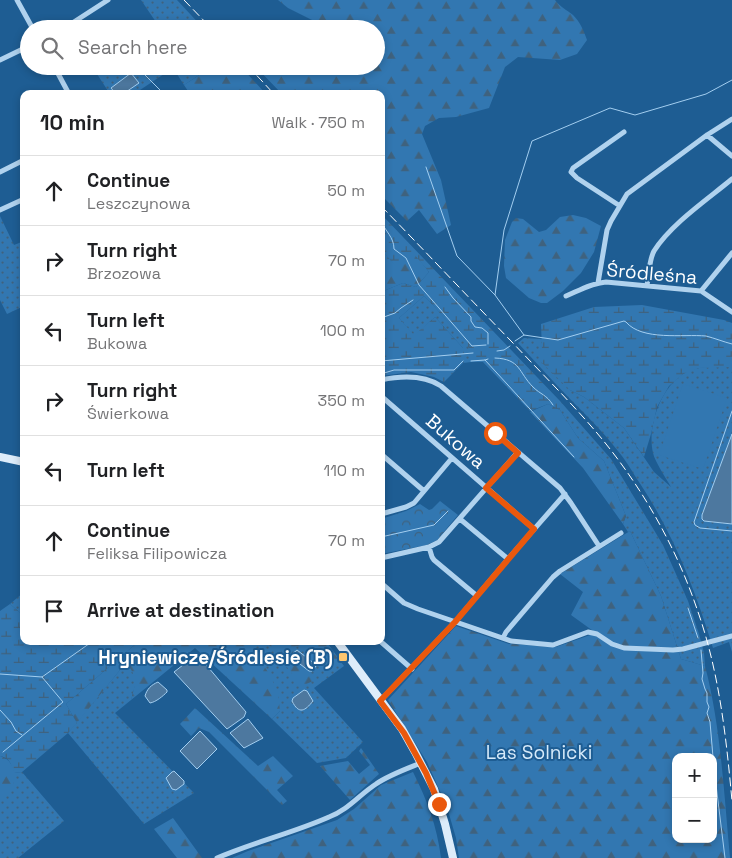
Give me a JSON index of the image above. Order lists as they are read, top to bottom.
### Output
{
  "streets": {
    "street": ["Śródleśna", "Bukowa"]
  },
  "parks": ["Las Solnicki"],
  "places": {
    "transit": ["Hryniewicze/Śródlesie (B)"]
  },
  "page": {
    "search": "Search here",
    "heading": ["10 min", "Walk · 750 m"],
    "list": [
      ["Continue", "Leszczynowa", "50 m"],
      ["Turn right", "Brzozowa", "70 m"],
      ["Turn left", "Bukowa", "100 m"],
      ["Turn right", "Świerkowa", "350 m"],
      ["Turn left", "110 m"],
      ["Continue", "Feliksa Filipowicza", "70 m"],
      "Arrive at destination"
    ],
    "map_buttons": ["+", "−"]
  }
}
